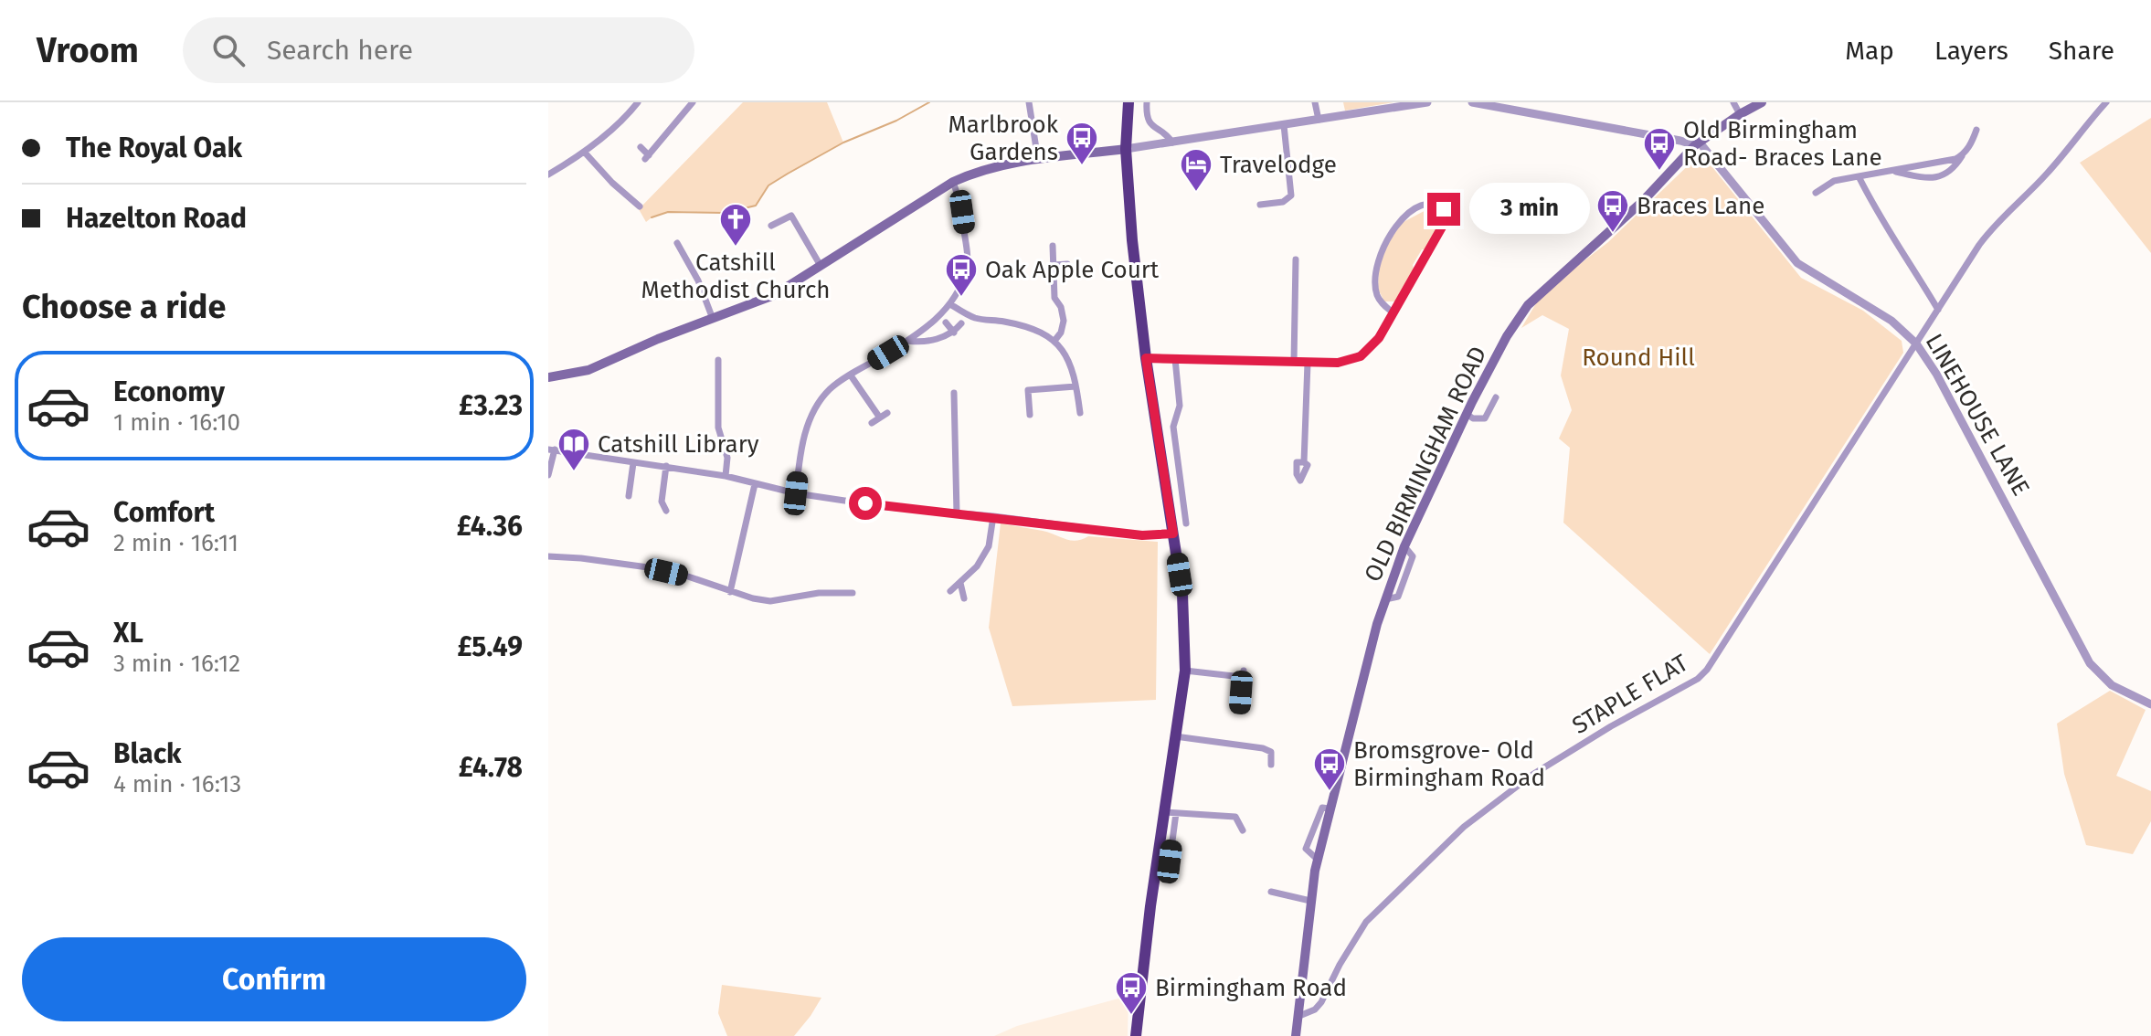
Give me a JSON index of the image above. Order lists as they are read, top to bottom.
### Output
{
  "streets": {
    "main road": ["OLD BIRMINGHAM ROAD"],
    "street": ["LINEHOUSE LANE", "STAPLE FLAT"]
  },
  "crossings": [
    ["LINEHOUSE LANE", "OLD BIRMINGHAM ROAD"],
    ["LINEHOUSE LANE", "STAPLE FLAT"],
    ["OLD BIRMINGHAM ROAD", "STAPLE FLAT"]
  ],
  "parks": ["Round Hill"],
  "places": {
    "bus stop": [
      "Marlbrook Gardens",
      "Old Birmingham Road- Braces Lane",
      "Braces Lane",
      "Oak Apple Court",
      "Bromsgrove- Old Birmingham Road",
      "Birmingham Road"
    ],
    "hotel": ["Travelodge"],
    "church": ["Catshill Methodist Church"],
    "library": ["Catshill Library"]
  },
  "page": {
    "header": "Vroom",
    "search": "Search here",
    "nav": ["Map", "Layers", "Share"],
    "banner": ["The Royal Oak", "Hazelton Road"],
    "bubble": "3 min",
    "heading": "Choose a ride",
    "list": [
      {
        "name": "Economy",
        "note": "1 min · 16:10",
        "value": "£3.23"
      },
      {
        "name": "Comfort",
        "note": "2 min · 16:11",
        "value": "£4.36"
      },
      {
        "name": "XL",
        "note": "3 min · 16:12",
        "value": "£5.49"
      },
      {
        "name": "Black",
        "note": "4 min · 16:13",
        "value": "£4.78"
      }
    ],
    "buttons": "Confirm"
  }
}
